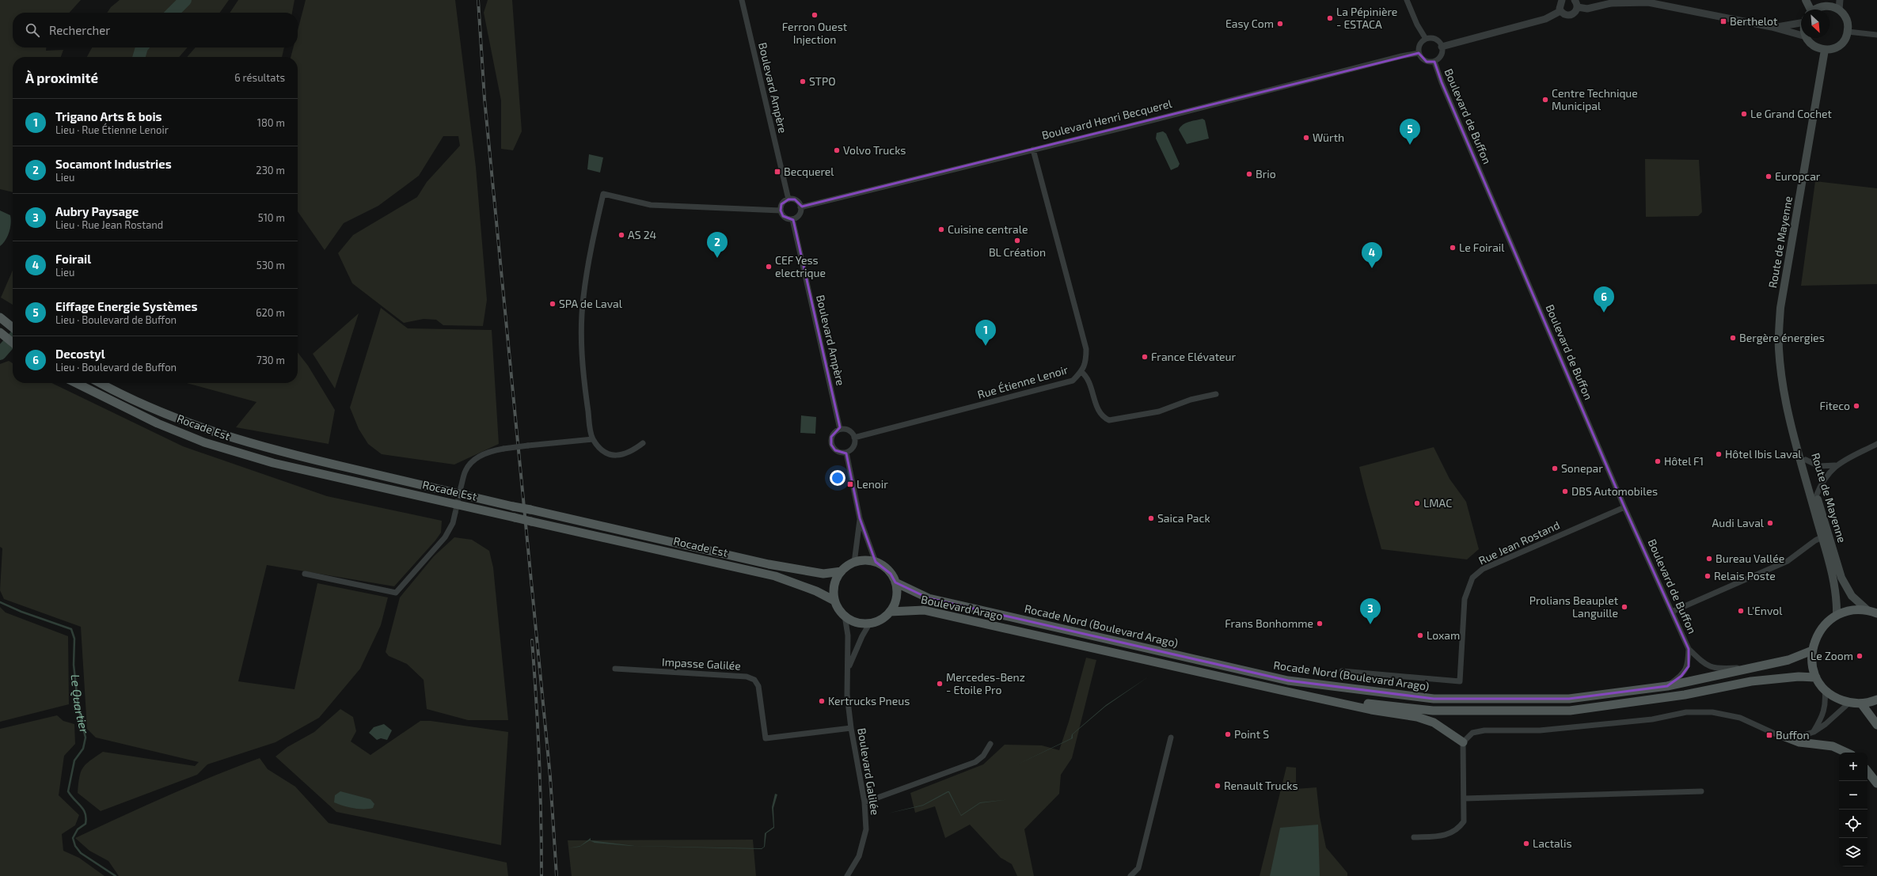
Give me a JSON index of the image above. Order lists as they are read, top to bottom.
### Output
{
  "streets": {
    "main road": [
      "Route de Mayenne",
      "Rocade Est",
      "Boulevard Arago",
      "Rocade Nord (Boulevard Arago)"
    ],
    "street": [
      "Boulevard Ampère",
      "Boulevard de Buffon",
      "Boulevard Henri Becquerel",
      "Rue Étienne Lenoir",
      "Rue Jean Rostand",
      "Impasse Galilée",
      "Boulevard Galilée"
    ]
  },
  "crossings": [
    ["Boulevard Ampère", "Boulevard Henri Becquerel"],
    ["Boulevard Ampère", "Rue Étienne Lenoir"],
    ["Boulevard de Buffon", "Boulevard Henri Becquerel"],
    ["Boulevard de Buffon", "Rue Jean Rostand"],
    ["Boulevard Henri Becquerel", "Rue Étienne Lenoir"],
    ["Rocade Est", "Boulevard Arago"],
    ["Rocade Est", "Rocade Nord (Boulevard Arago)"],
    ["Rocade Est", "Boulevard Galilée"],
    ["Boulevard Arago", "Rocade Nord (Boulevard Arago)"],
    ["Boulevard Arago", "Boulevard Galilée"],
    ["Rocade Nord (Boulevard Arago)", "Boulevard Galilée"],
    ["Impasse Galilée", "Boulevard Galilée"]
  ],
  "water": ["Le Quartier"],
  "places": {
    "other": [
      "Ferron Ouest Injection",
      "La Pépinière - ESTACA",
      "Easy Com",
      "STPO",
      "Centre Technique Municipal",
      "Le Grand Cochet",
      "Würth",
      "Volvo Trucks",
      "Brio",
      "Europcar",
      "Cuisine centrale",
      "AS 24",
      "BL Création",
      "Le Foirail",
      "CEF Yess electrique",
      "SPA de Laval",
      "Bergère énergies",
      "France Elévateur",
      "Fiteco",
      "Hôtel Ibis Laval",
      "Hôtel F1",
      "Sonepar",
      "DBS Automobiles",
      "LMAC",
      "Saica Pack",
      "Audi Laval",
      "Bureau Vallée",
      "Relais Poste",
      "Prolians Beauplet Languille",
      "L'Envol",
      "Frans Bonhomme",
      "Loxam",
      "Le Zoom",
      "Mercedes-Benz - Etoile Pro",
      "Kertrucks Pneus",
      "Point S",
      "Renault Trucks",
      "Lactalis"
    ],
    "transit": [
      "Berthelot",
      "Becquerel",
      "Lenoir",
      "Buffon"
    ]
  },
  "north": "bottom right",
  "page": {
    "search": "Rechercher",
    "heading": ["À proximité", "6 résultats"],
    "list": [
      {
        "mark": "1",
        "name": "Trigano Arts & bois",
        "note": "Lieu · Rue Étienne Lenoir",
        "value": "180 m"
      },
      {
        "mark": "2",
        "name": "Socamont Industries",
        "note": "Lieu",
        "value": "230 m"
      },
      {
        "mark": "3",
        "name": "Aubry Paysage",
        "note": "Lieu · Rue Jean Rostand",
        "value": "510 m"
      },
      {
        "mark": "4",
        "name": "Foirail",
        "note": "Lieu",
        "value": "530 m"
      },
      {
        "mark": "5",
        "name": "Eiffage Energie Systèmes",
        "note": "Lieu · Boulevard de Buffon",
        "value": "620 m"
      },
      {
        "mark": "6",
        "name": "Decostyl",
        "note": "Lieu · Boulevard de Buffon",
        "value": "730 m"
      }
    ],
    "pins": [
      "5",
      "2",
      "4",
      "6",
      "1",
      "3"
    ],
    "map_buttons": ["+", "−"]
  }
}
